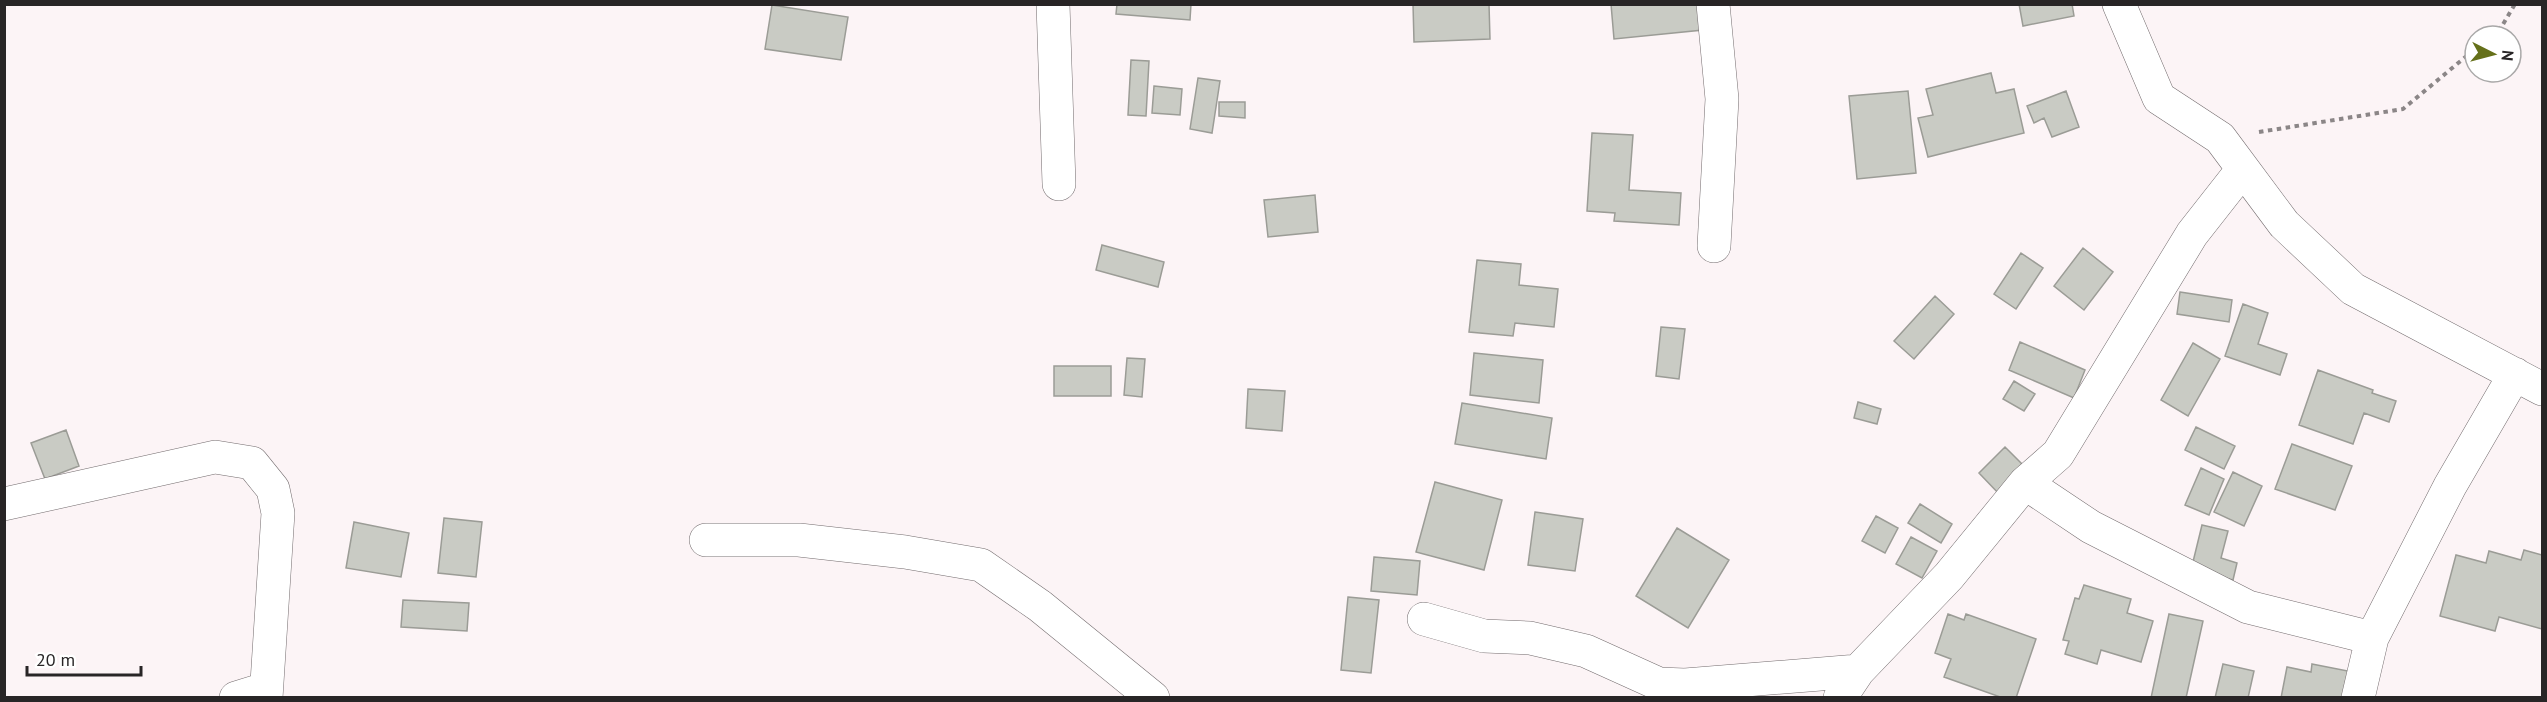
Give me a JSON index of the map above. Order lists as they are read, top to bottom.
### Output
{
  "scale_bar": "20 m",
  "north": "right"
}
